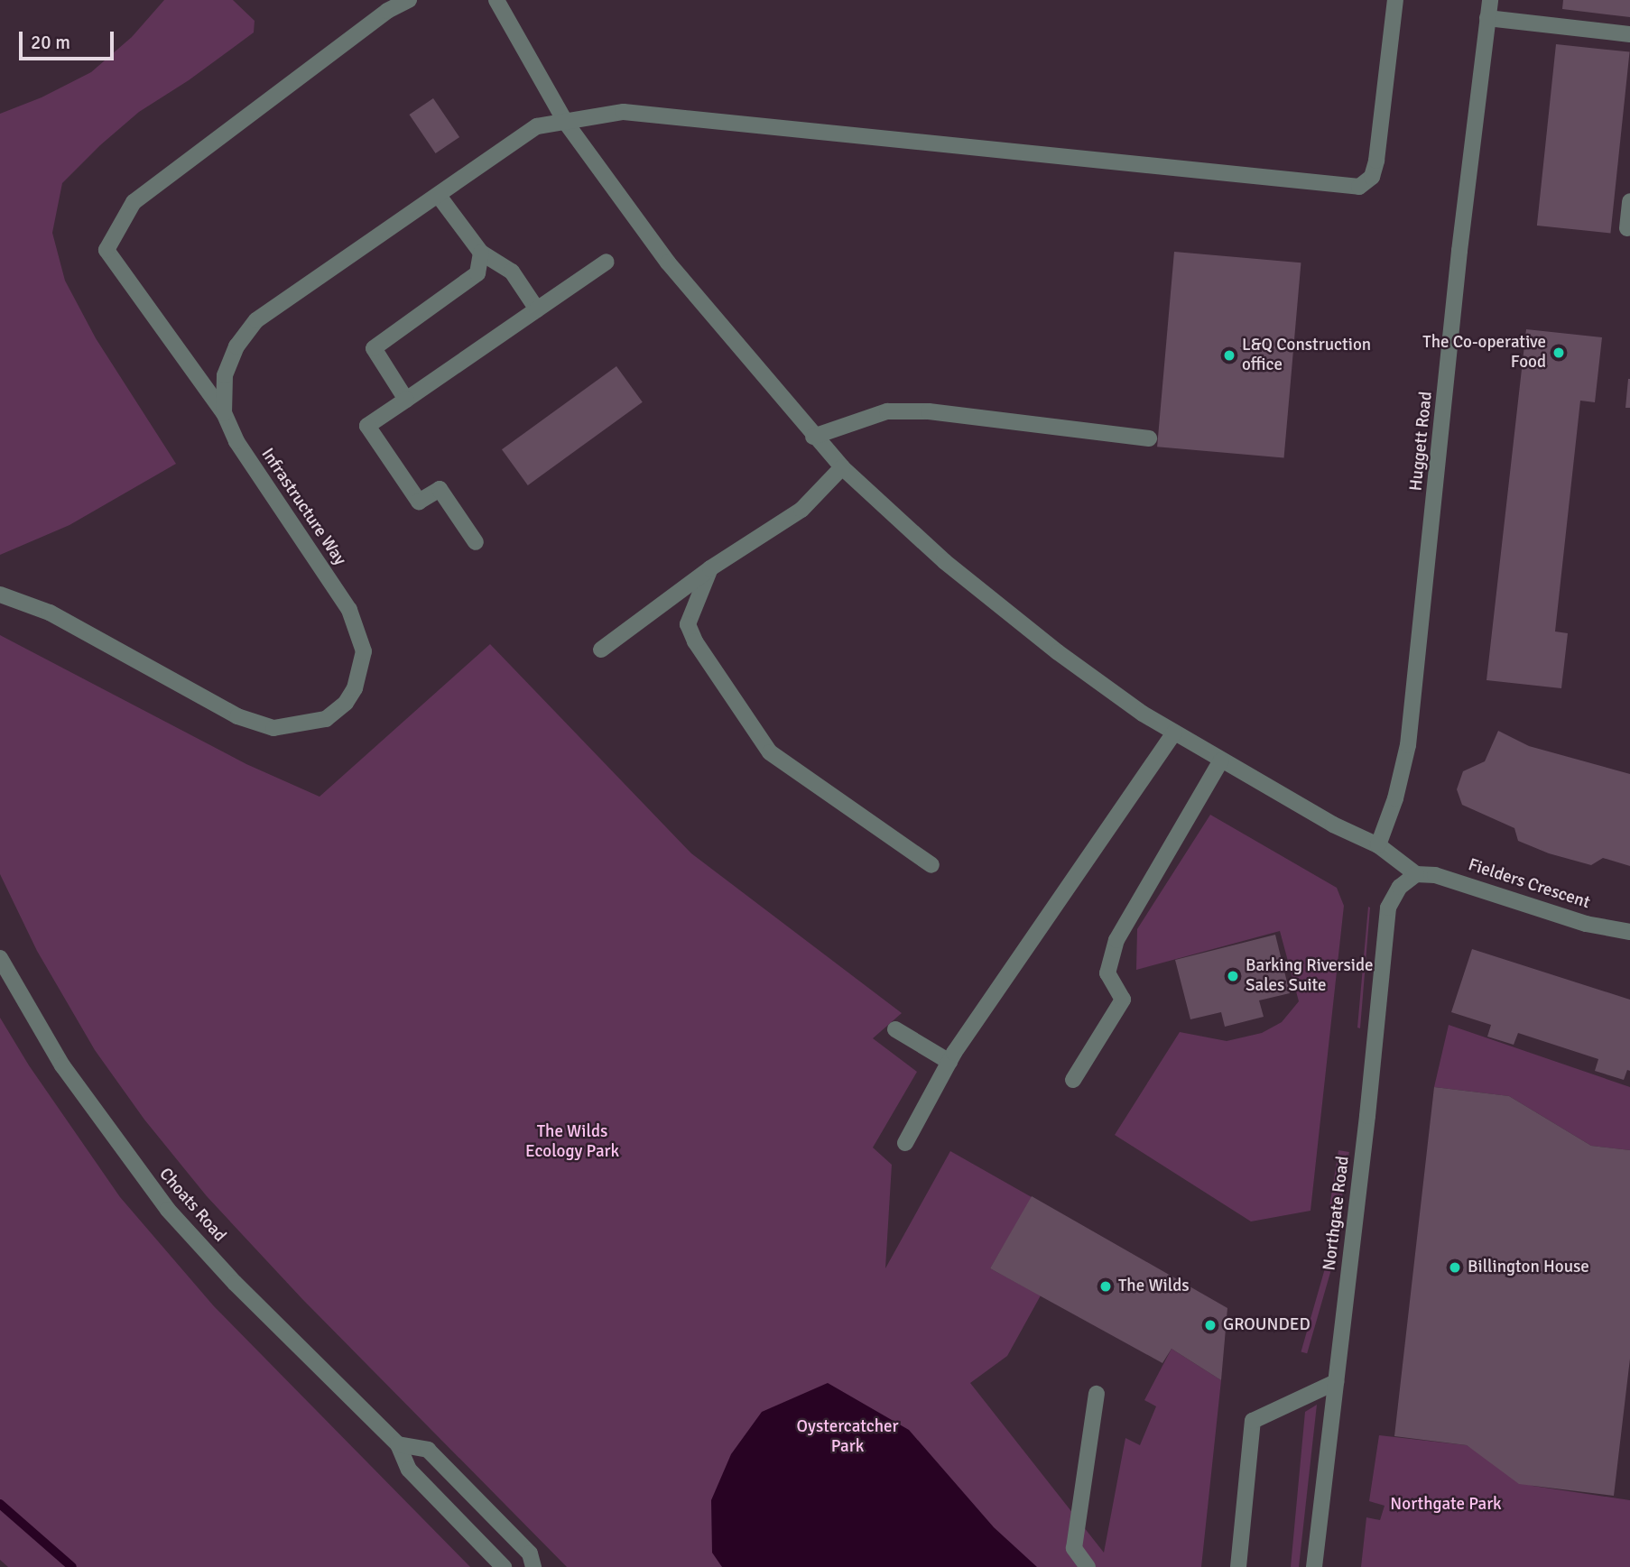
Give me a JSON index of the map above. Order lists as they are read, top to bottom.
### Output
{
  "streets": {
    "street": [
      "Huggett Road",
      "Infrastructure Way",
      "Fielders Crescent",
      "Choats Road",
      "Northgate Road"
    ]
  },
  "crossings": [
    ["Fielders Crescent", "Northgate Road"]
  ],
  "parks": ["The Wilds Ecology Park", "Oystercatcher Park", "Northgate Park"],
  "places": [
    "The Co-operative Food",
    "L&Q Construction office",
    "Barking Riverside Sales Suite",
    "Billington House",
    "The Wilds",
    "GROUNDED"
  ],
  "scale_bar": "20 m"
}
